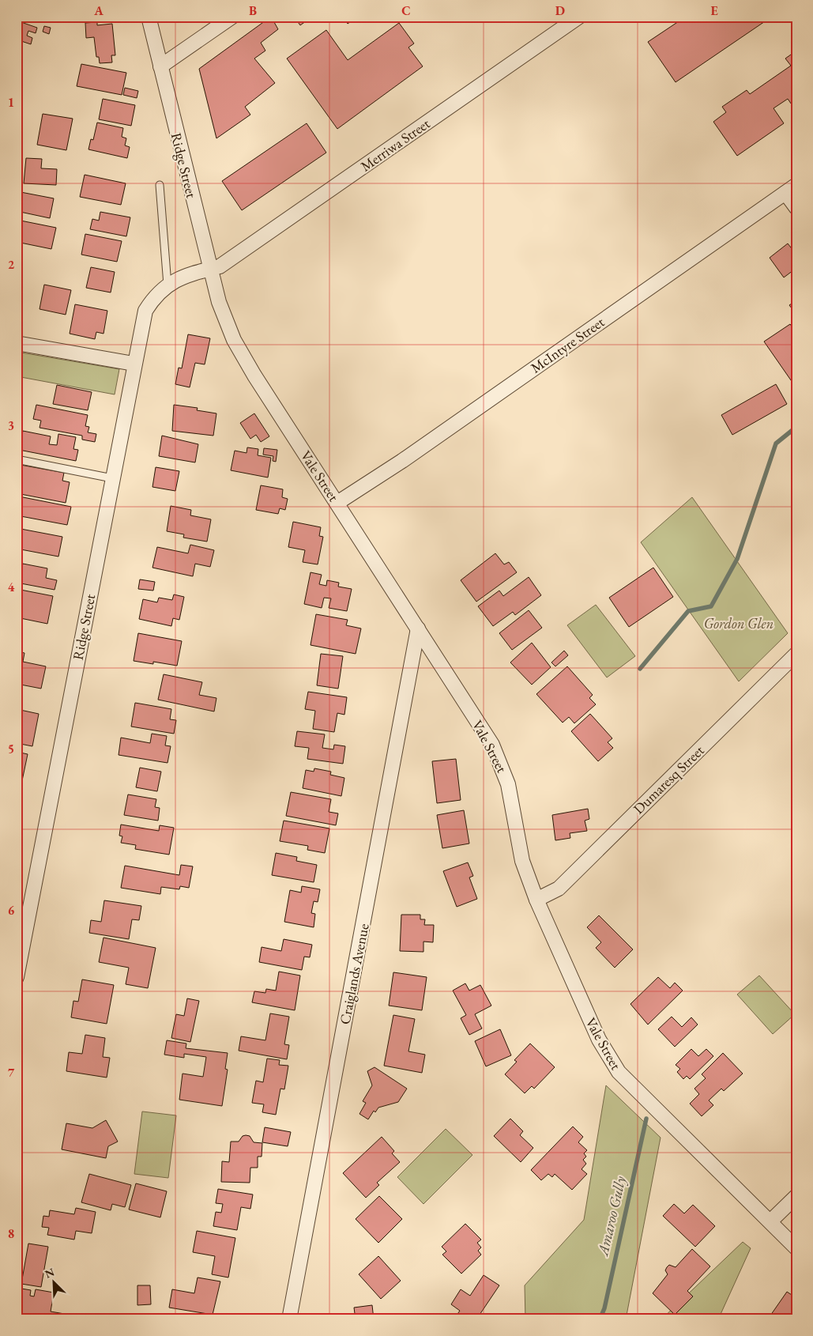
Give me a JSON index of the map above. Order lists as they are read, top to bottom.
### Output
{
  "streets": {
    "street": [
      "Merriwa Street",
      "Ridge Street",
      "McIntyre Street",
      "Vale Street",
      "Dumaresq Street",
      "Craiglands Avenue"
    ]
  },
  "crossings": [
    ["Merriwa Street", "Ridge Street"],
    ["Merriwa Street", "Vale Street"],
    ["Ridge Street", "Vale Street"],
    ["McIntyre Street", "Vale Street"],
    ["Vale Street", "Dumaresq Street"],
    ["Vale Street", "Craiglands Avenue"]
  ],
  "water": ["Amaroo Gully"],
  "parks": ["Gordon Glen"],
  "north": "top left",
  "grid": {
    "columns": [
      "A",
      "B",
      "C",
      "D",
      "E"
    ],
    "rows": [
      "1",
      "2",
      "3",
      "4",
      "5",
      "6",
      "7",
      "8"
    ]
  }
}
